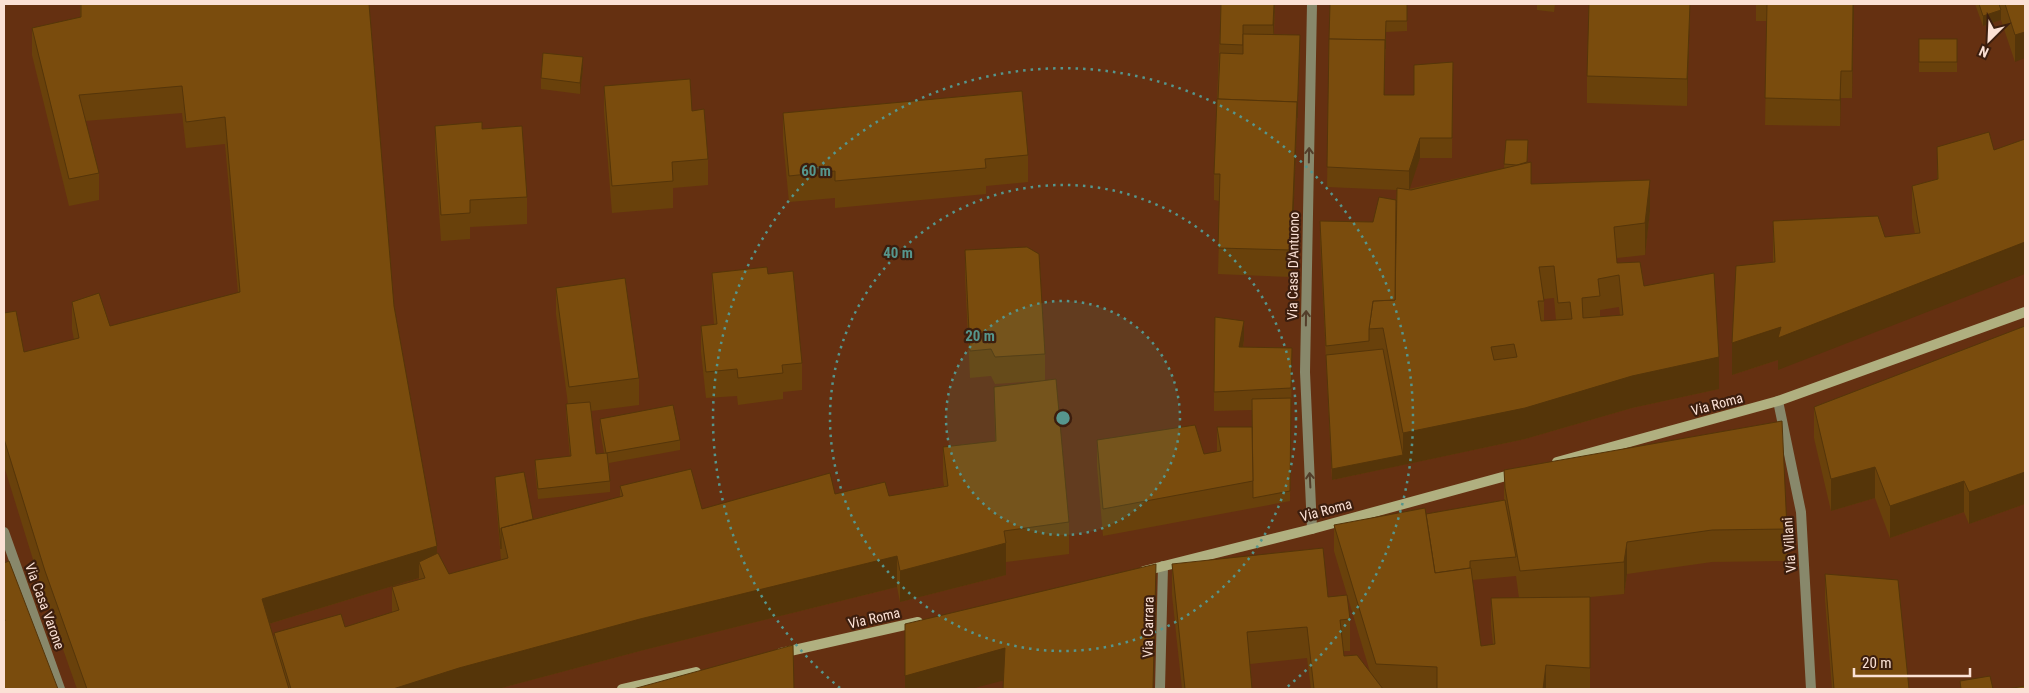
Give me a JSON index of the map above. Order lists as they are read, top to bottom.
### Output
{
  "streets": {
    "main road": ["Via Roma"],
    "street": [
      "Via Casa D'Antuono",
      "Via Villani",
      "Via Casa Varone",
      "Via Carrara"
    ]
  },
  "crossings": [
    ["Via Casa D'Antuono", "Via Roma"],
    ["Via Roma", "Via Villani"],
    ["Via Roma", "Via Carrara"]
  ],
  "one_way": ["Via Casa D'Antuono"],
  "scale_bar": "20 m",
  "north": "bottom left",
  "rings": ["60 m", "40 m", "20 m"]
}
